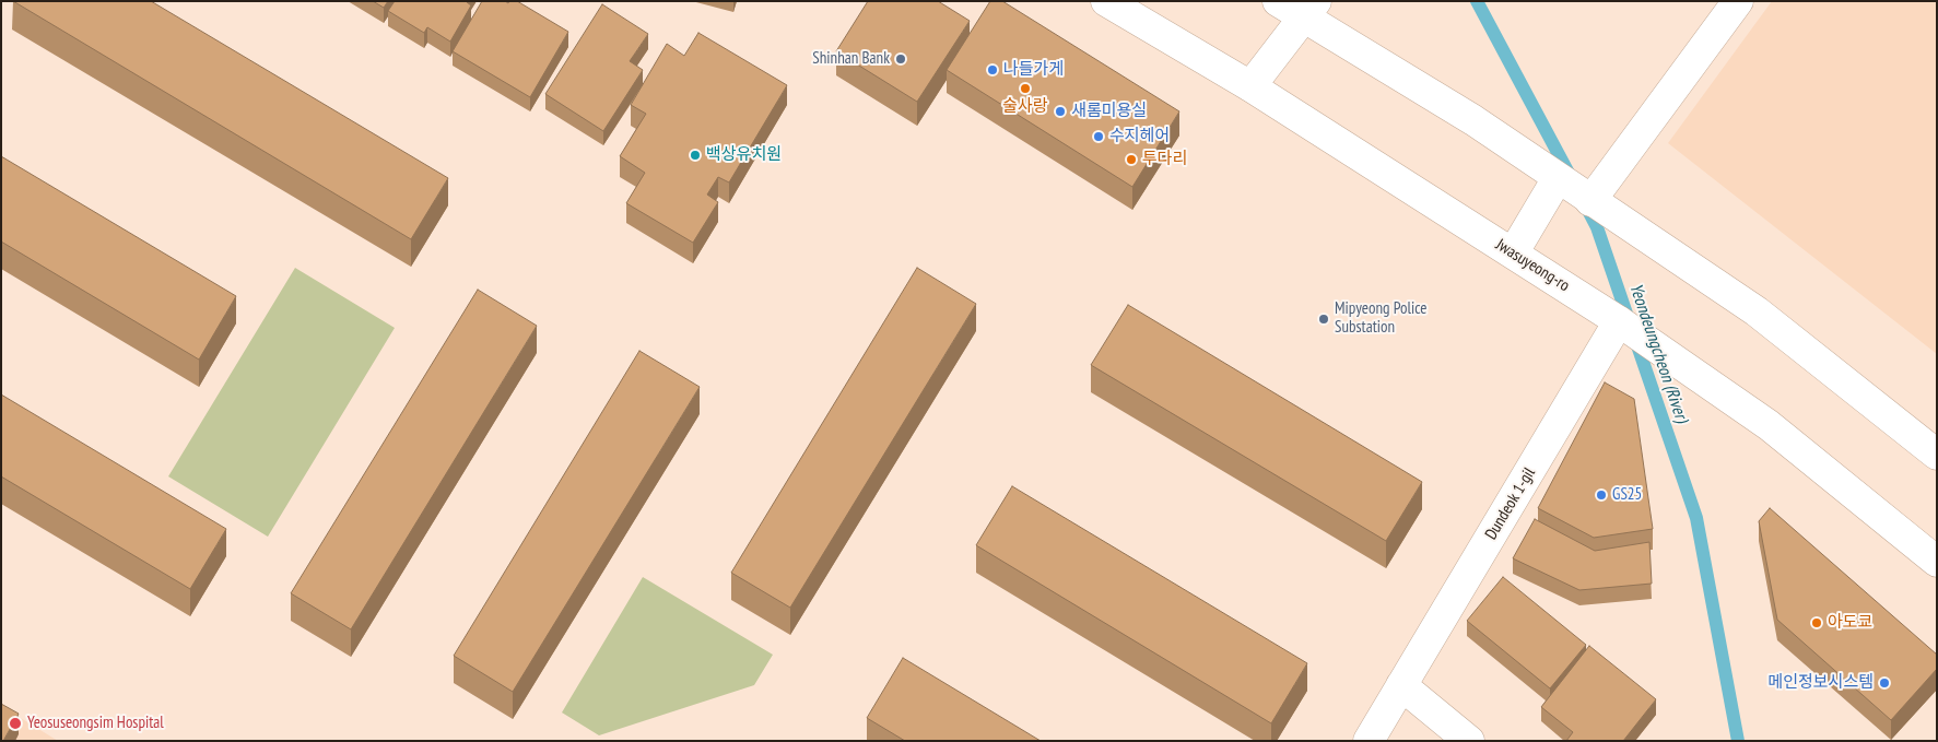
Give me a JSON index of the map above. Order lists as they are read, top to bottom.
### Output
{
  "streets": {
    "main road": ["Jwasuyeong-ro", "Dundeok 1-gil"]
  },
  "crossings": [
    ["Jwasuyeong-ro", "Dundeok 1-gil"]
  ],
  "water": ["Yeondeungcheon (River)"],
  "places": [
    "Shinhan Bank",
    "나들가게",
    "술사랑",
    "새롬미용실",
    "수지헤어",
    "백상유치원",
    "투다리",
    "Mipyeong Police Substation",
    "GS25",
    "아도쿄",
    "메인정보시스템",
    "Yeosuseongsim Hospital"
  ]
}
